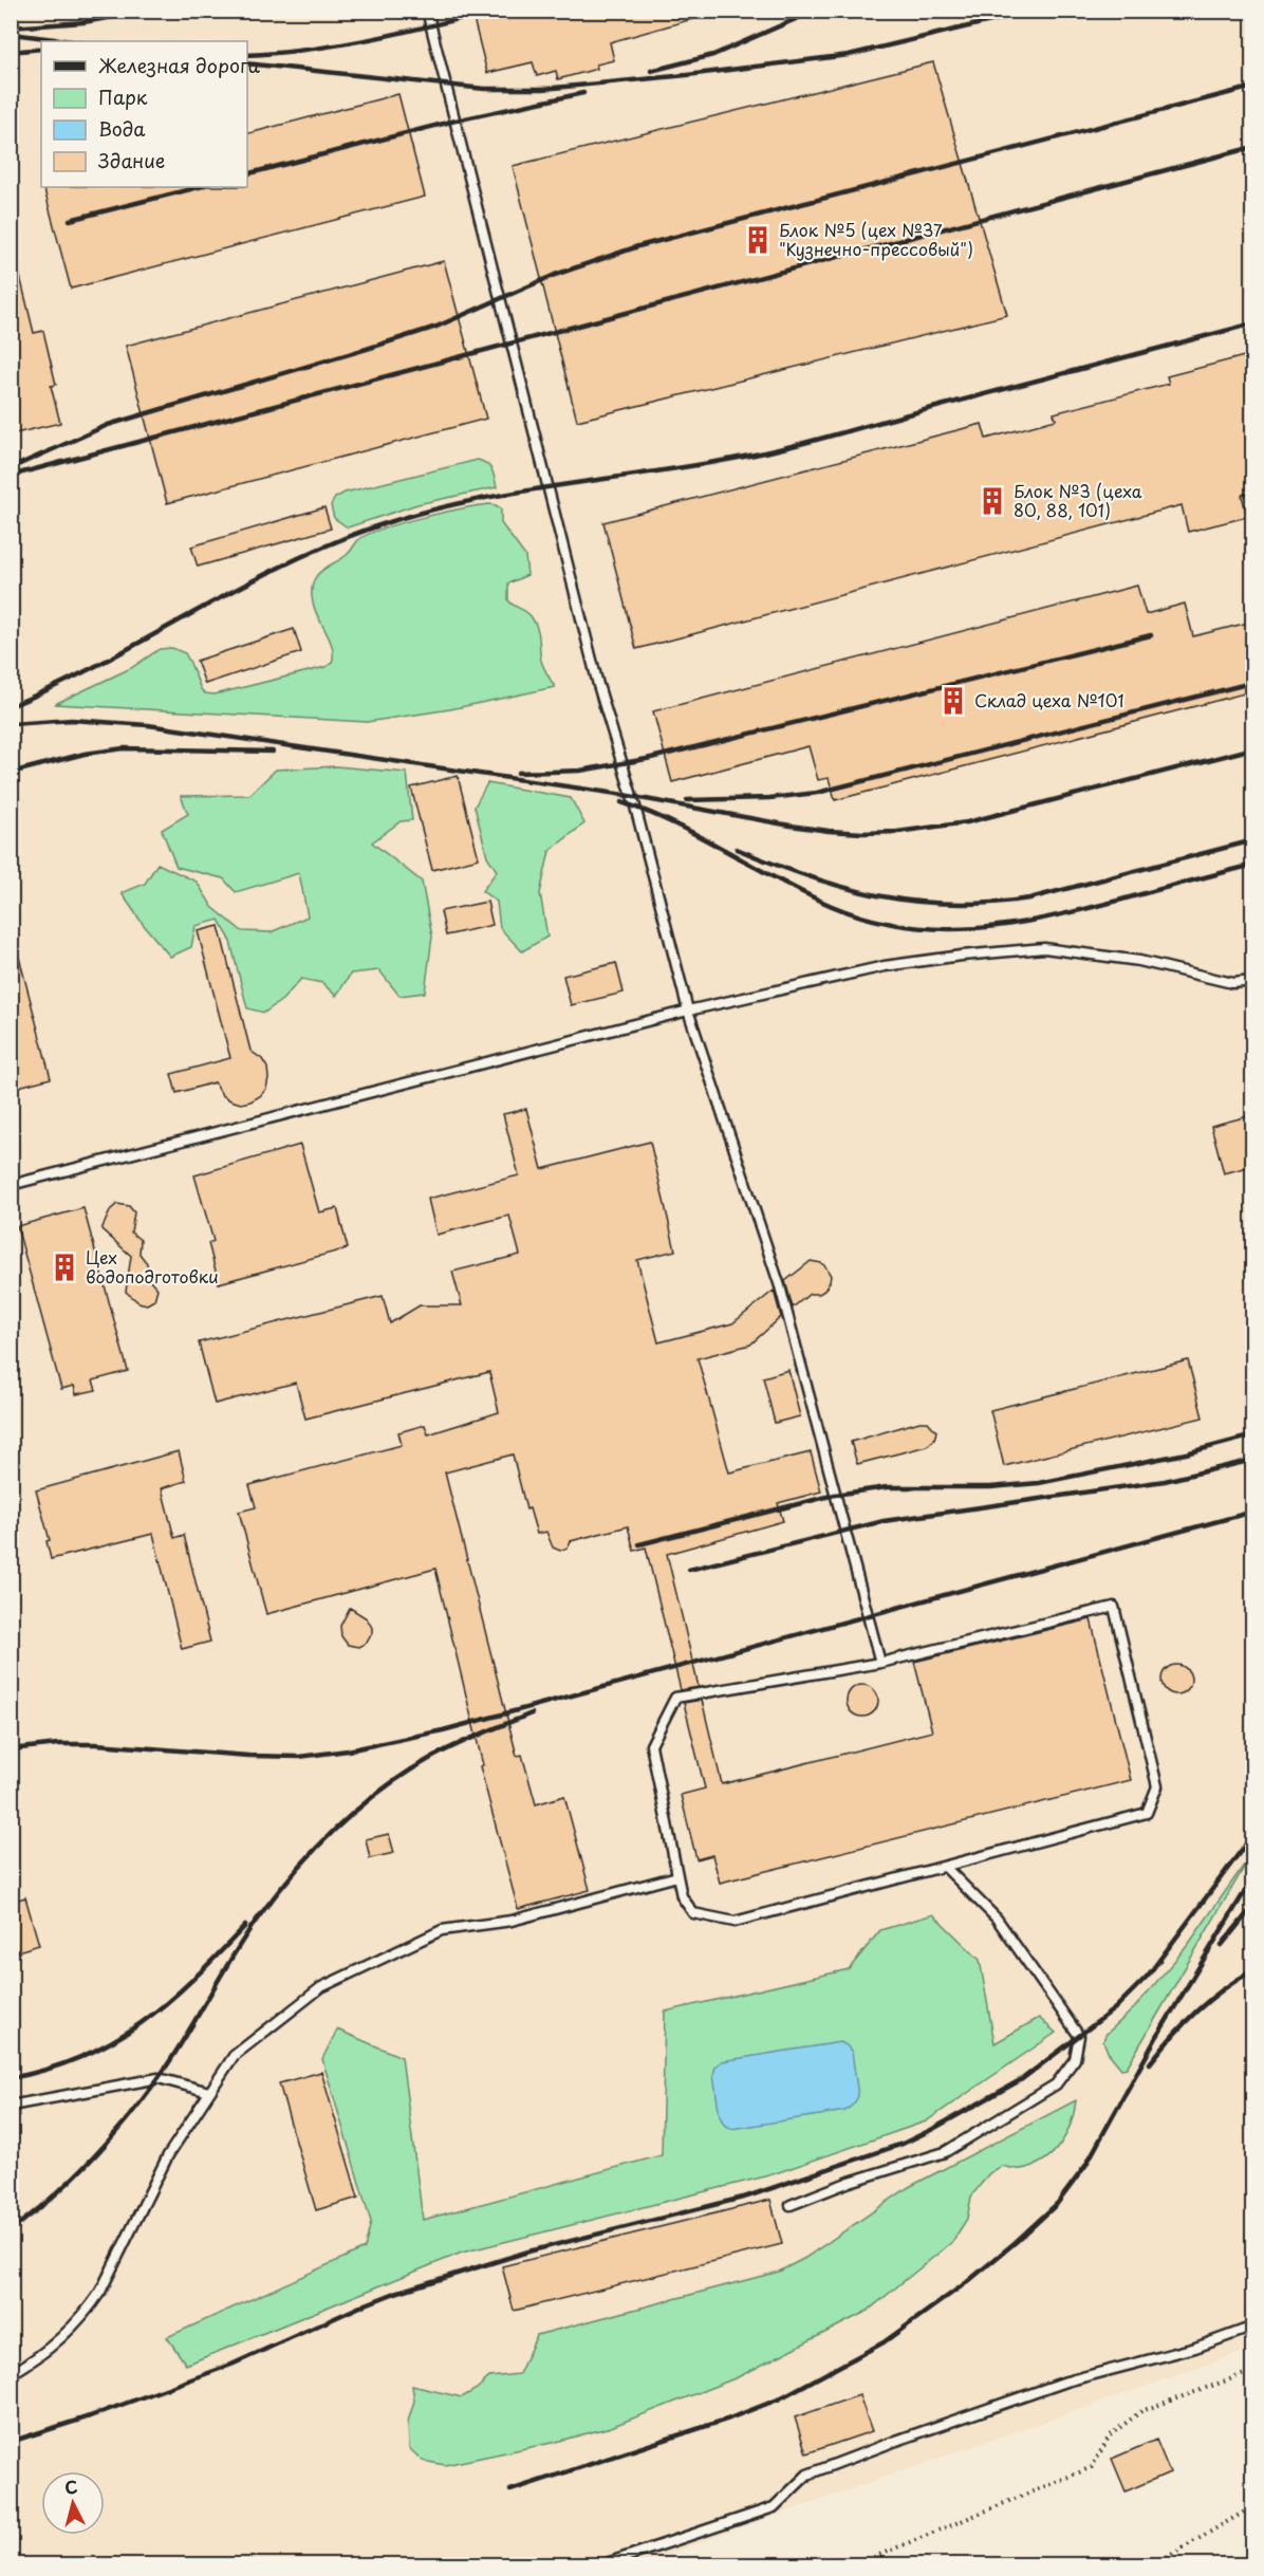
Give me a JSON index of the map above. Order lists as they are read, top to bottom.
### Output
{
  "places": {
    "building": [
      "Блок №5 (цех №37 \"Кузнечно-прессовый\")",
      "Блок №3 (цеха 80, 88, 101)",
      "Склад цеха №101",
      "Цех водоподготовки"
    ]
  },
  "legend": [
    "Железная дорога",
    "Парк",
    "Вода",
    "Здание"
  ],
  "north": "top"
}
